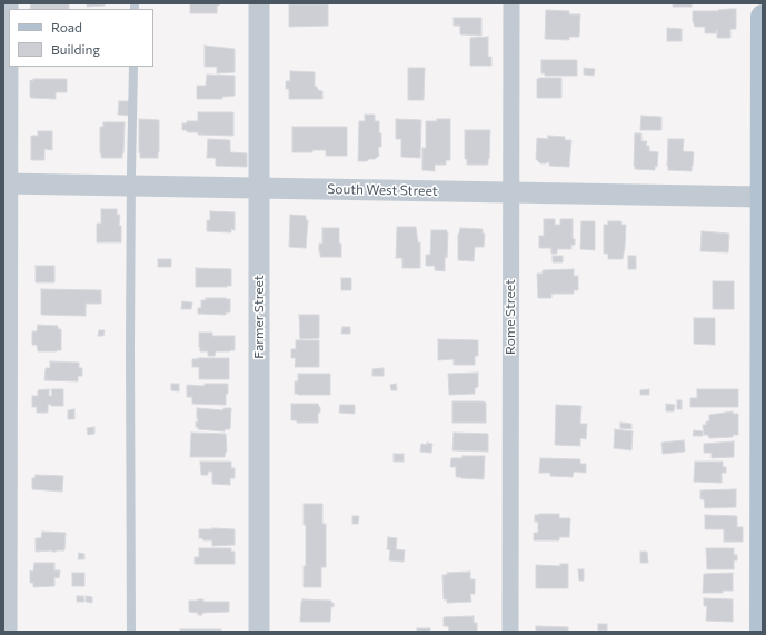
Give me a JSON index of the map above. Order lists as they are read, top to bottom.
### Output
{
  "streets": {
    "street": ["South West Street", "Farmer Street", "Rome Street"]
  },
  "crossings": [
    ["South West Street", "Farmer Street"],
    ["South West Street", "Rome Street"]
  ],
  "legend": ["Road", "Building"]
}
